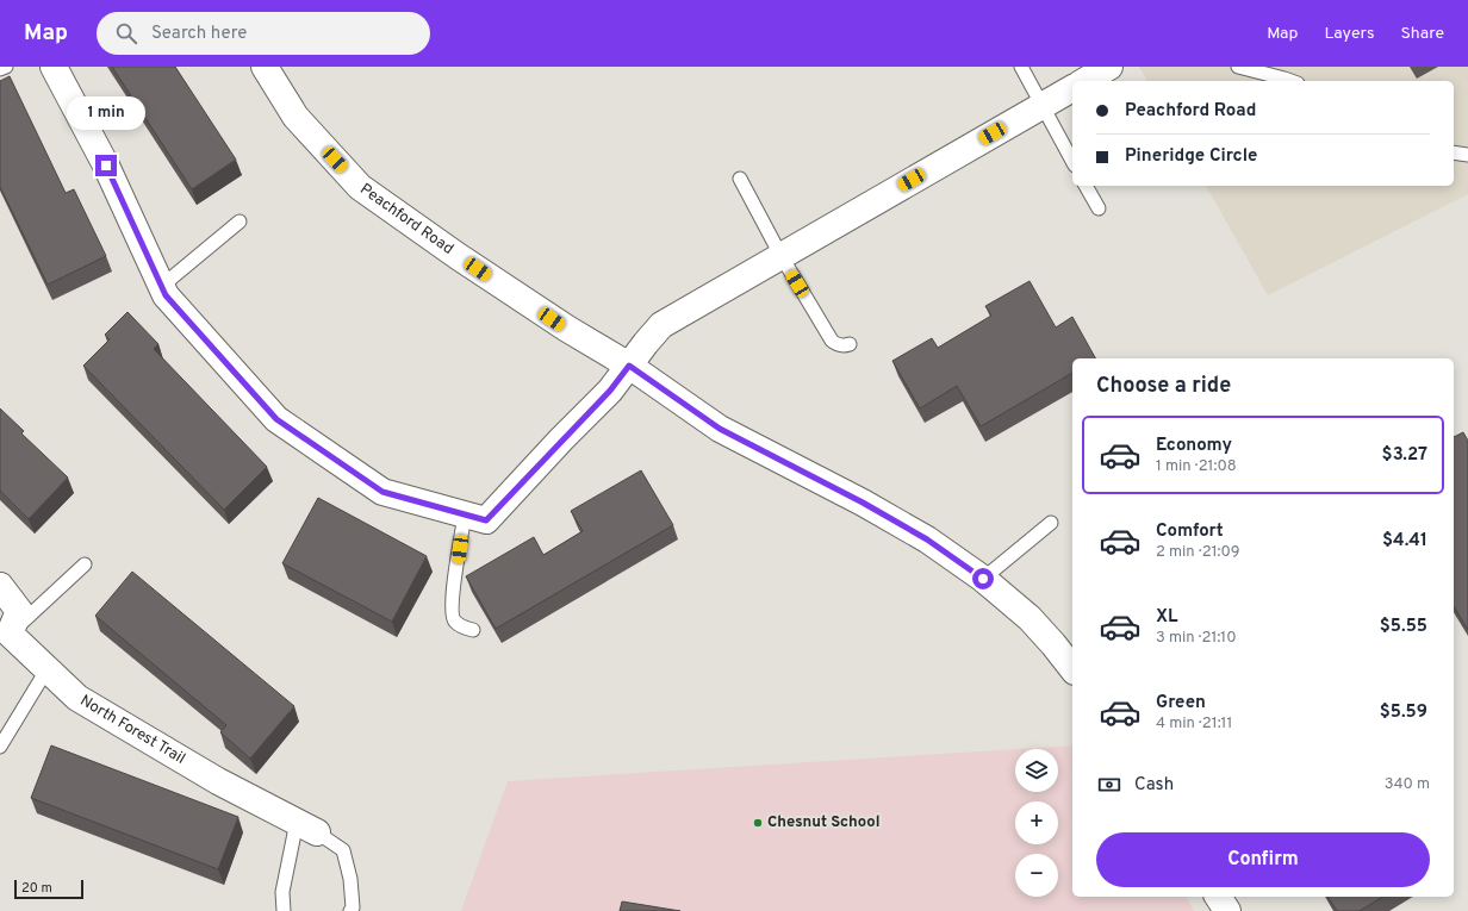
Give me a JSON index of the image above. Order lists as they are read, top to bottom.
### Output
{
  "streets": {
    "street": ["Peachford Road", "North Forest Trail"]
  },
  "places": ["Chesnut School"],
  "scale_bar": "20 m",
  "page": {
    "header": "Map",
    "search": "Search here",
    "nav": ["Map", "Layers", "Share"],
    "banner": ["Peachford Road", "Pineridge Circle"],
    "bubble": "1 min",
    "heading": "Choose a ride",
    "list": [
      {
        "name": "Economy",
        "note": "1 min · 21:08",
        "value": "$3.27"
      },
      {
        "name": "Comfort",
        "note": "2 min · 21:09",
        "value": "$4.41"
      },
      {
        "name": "XL",
        "note": "3 min · 21:10",
        "value": "$5.55"
      },
      {
        "name": "Green",
        "note": "4 min · 21:11",
        "value": "$5.59"
      }
    ],
    "map_buttons": ["+", "−"],
    "pay": ["Cash", "340 m"],
    "buttons": "Confirm",
    "scale": "20 m"
  }
}
